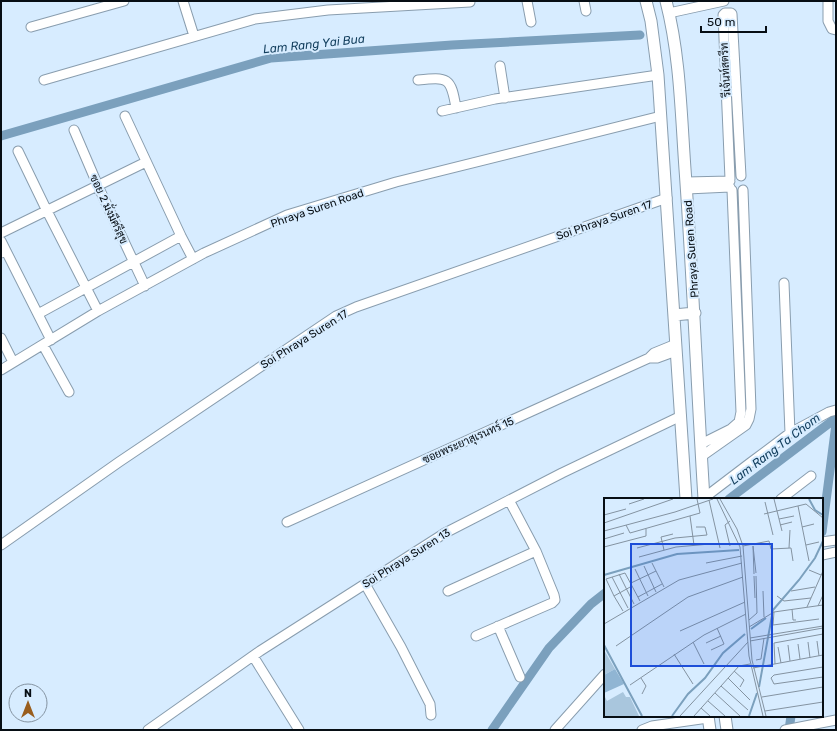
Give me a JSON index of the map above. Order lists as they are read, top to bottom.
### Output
{
  "streets": {
    "street": [
      "รีเจ้นท์สตรีท",
      "Phraya Suren Road",
      "ซอย 2 มั่งมีศรีสุข",
      "Soi Phraya Suren 17",
      "ซอยพระยาสุเรนทร์ 15",
      "Soi Phraya Suren 13"
    ]
  },
  "crossings": [
    ["รีเจ้นท์สตรีท", "Phraya Suren Road"],
    ["Phraya Suren Road", "ซอย 2 มั่งมีศรีสุข"],
    ["Phraya Suren Road", "Soi Phraya Suren 17"],
    ["Phraya Suren Road", "ซอยพระยาสุเรนทร์ 15"],
    ["Phraya Suren Road", "Soi Phraya Suren 13"]
  ],
  "water": ["Lam Rang Yai Bua", "Lam Rang Ta Chom"],
  "scale_bar": "50 m",
  "north": "top"
}
